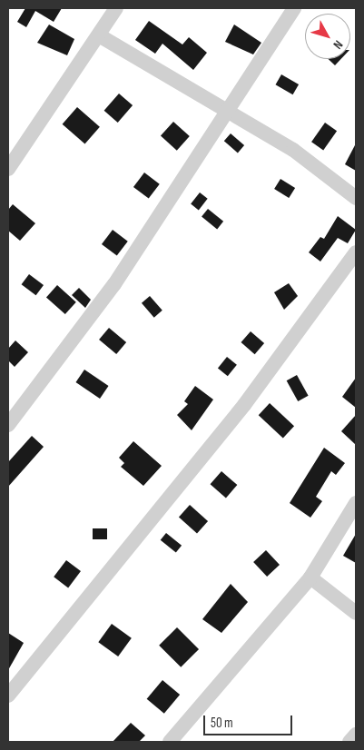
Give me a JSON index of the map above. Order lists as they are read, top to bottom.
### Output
{
  "scale_bar": "50 m",
  "north": "bottom right"
}
